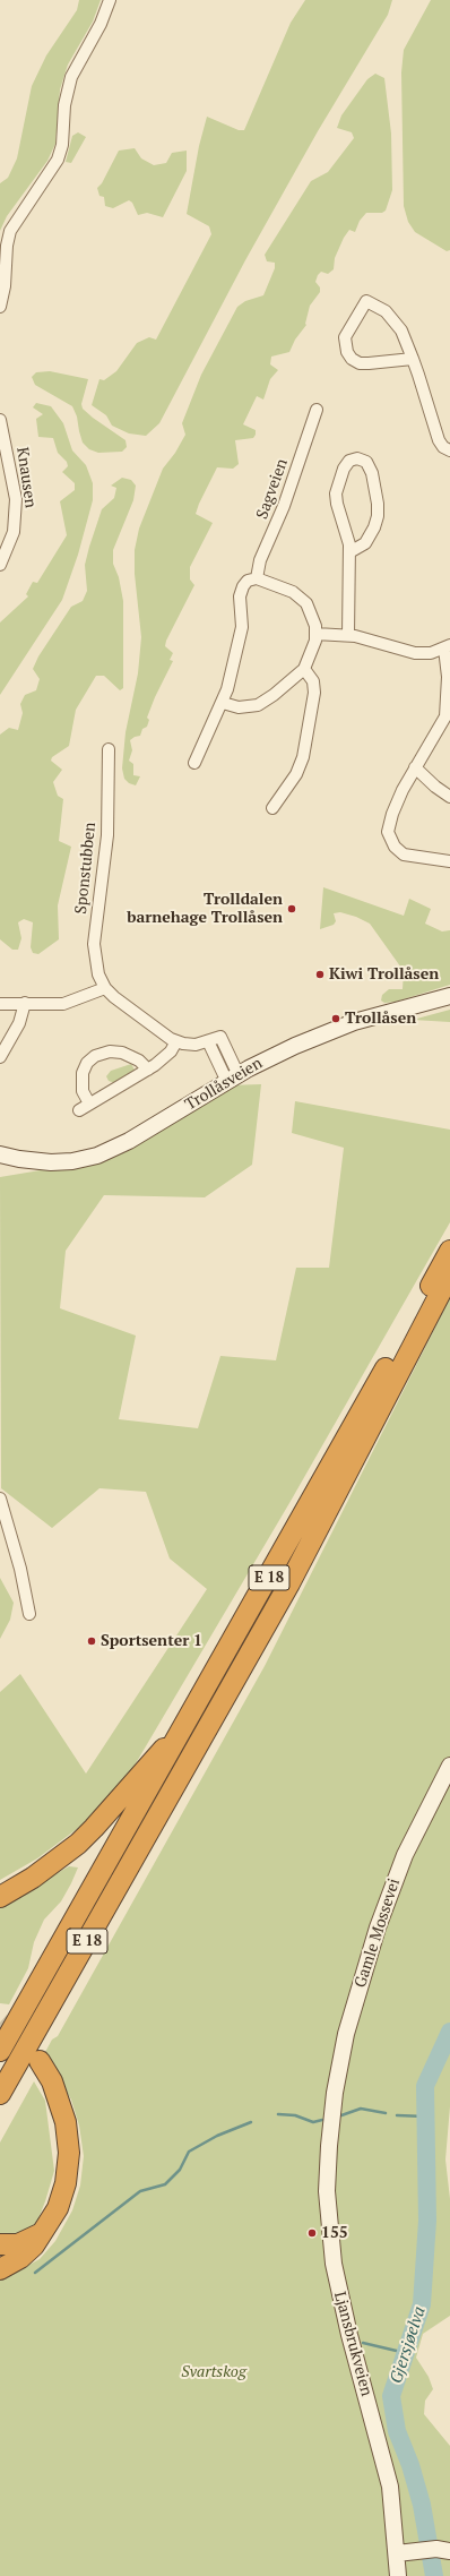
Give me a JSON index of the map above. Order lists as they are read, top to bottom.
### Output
{
  "streets": {
    "highway": ["E 18"],
    "main road": ["Trollåsveien", "Gamle Mossevei", "Ljansbrukveien"],
    "street": ["Knausen", "Sagveien", "Sponstubben"]
  },
  "crossings": [
    ["Sponstubben", "Trollåsveien"],
    ["Gamle Mossevei", "Ljansbrukveien"]
  ],
  "water": ["Gjersjøelva"],
  "parks": ["Svartskog"],
  "places": [
    "Trolldalen barnehage Trollåsen",
    "Kiwi Trollåsen",
    "Trollåsen",
    "Sportsenter 1",
    "155"
  ]
}
